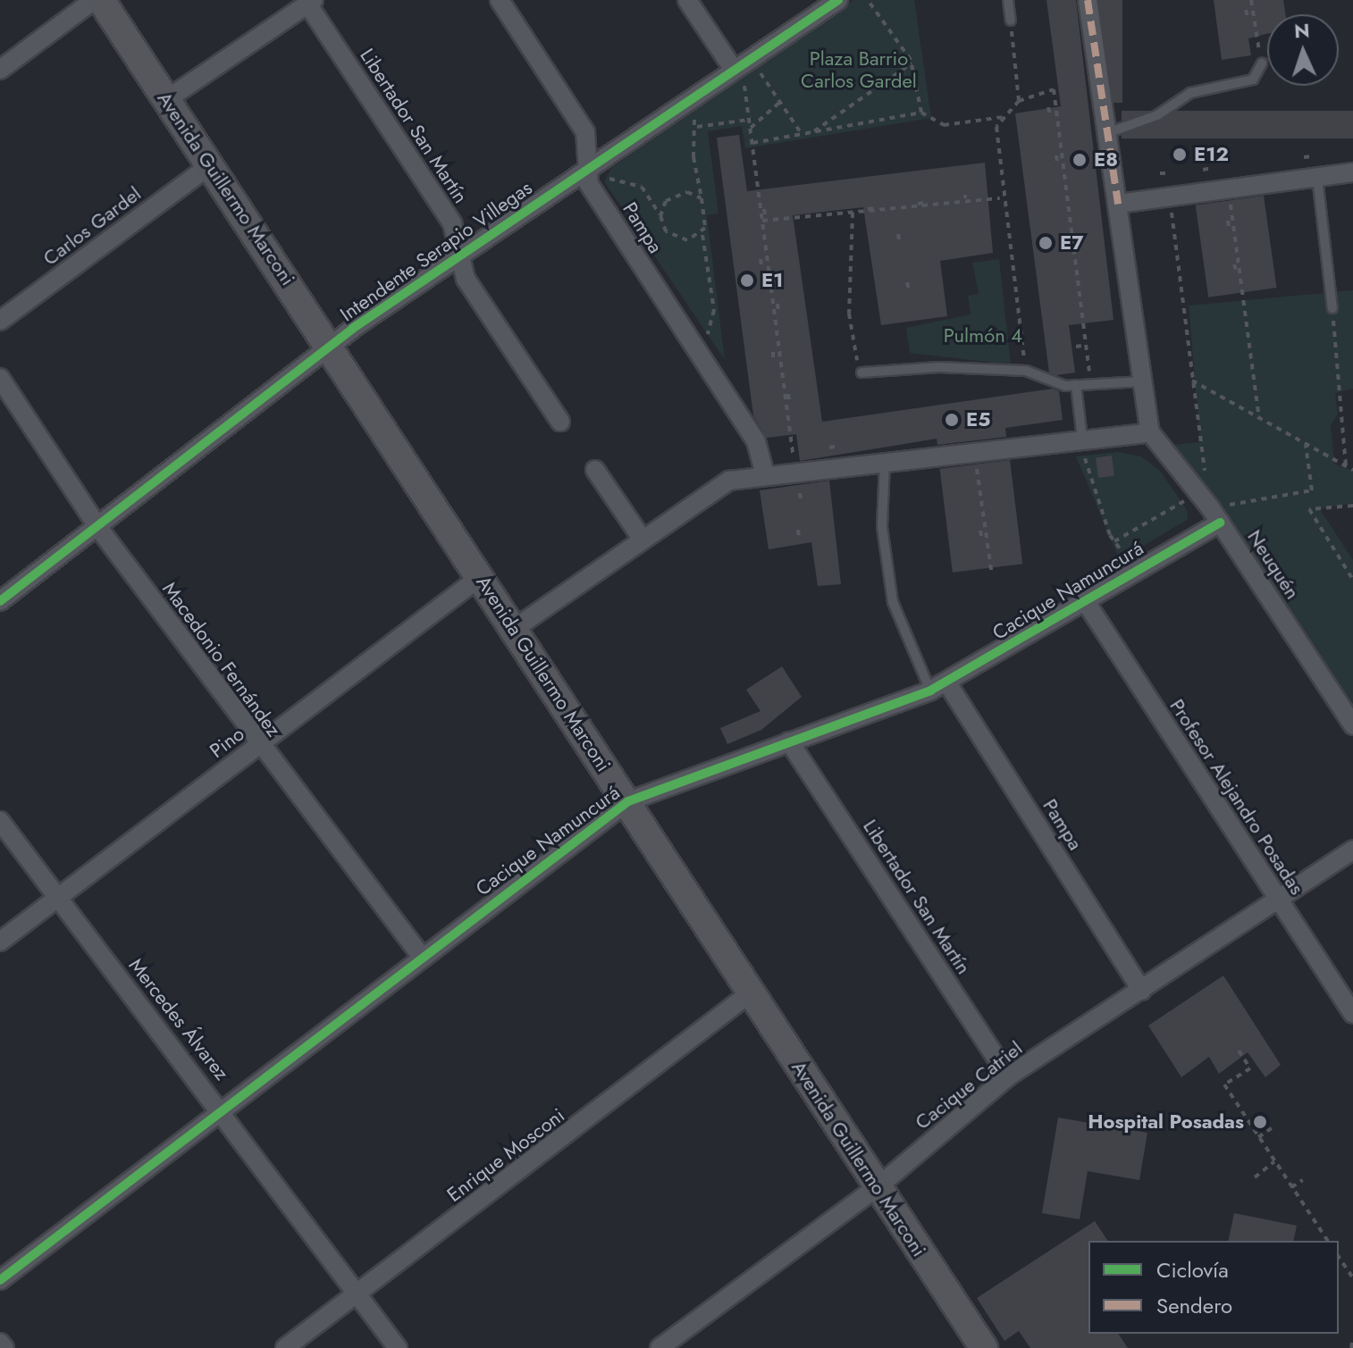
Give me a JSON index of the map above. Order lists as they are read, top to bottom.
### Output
{
  "streets": {
    "main road": ["Avenida Guillermo Marconi"],
    "street": [
      "Libertador San Martín",
      "Carlos Gardel",
      "Pampa",
      "Intendente Serapio Villegas",
      "Neuquén",
      "Cacique Namuncurá",
      "Macedonio Fernández",
      "Pino",
      "Profesor Alejandro Posadas",
      "Mercedes Álvarez",
      "Cacique Catriel",
      "Enrique Mosconi"
    ]
  },
  "crossings": [
    ["Libertador San Martín", "Intendente Serapio Villegas"],
    ["Libertador San Martín", "Cacique Namuncurá"],
    ["Libertador San Martín", "Cacique Catriel"],
    ["Avenida Guillermo Marconi", "Carlos Gardel"],
    ["Avenida Guillermo Marconi", "Intendente Serapio Villegas"],
    ["Avenida Guillermo Marconi", "Cacique Namuncurá"],
    ["Avenida Guillermo Marconi", "Pino"],
    ["Avenida Guillermo Marconi", "Cacique Catriel"],
    ["Avenida Guillermo Marconi", "Enrique Mosconi"],
    ["Pampa", "Intendente Serapio Villegas"],
    ["Pampa", "Cacique Namuncurá"],
    ["Pampa", "Cacique Catriel"],
    ["Intendente Serapio Villegas", "Macedonio Fernández"],
    ["Neuquén", "Cacique Namuncurá"],
    ["Cacique Namuncurá", "Macedonio Fernández"],
    ["Cacique Namuncurá", "Profesor Alejandro Posadas"],
    ["Cacique Namuncurá", "Mercedes Álvarez"],
    ["Macedonio Fernández", "Pino"],
    ["Pino", "Mercedes Álvarez"],
    ["Profesor Alejandro Posadas", "Cacique Catriel"],
    ["Mercedes Álvarez", "Enrique Mosconi"]
  ],
  "parks": ["Plaza Barrio Carlos Gardel", "Pulmón 4"],
  "places": [
    "E12",
    "E8",
    "E7",
    "E1",
    "E5",
    "Hospital Posadas"
  ],
  "legend": ["Ciclovía", "Sendero"],
  "north": "top"
}
